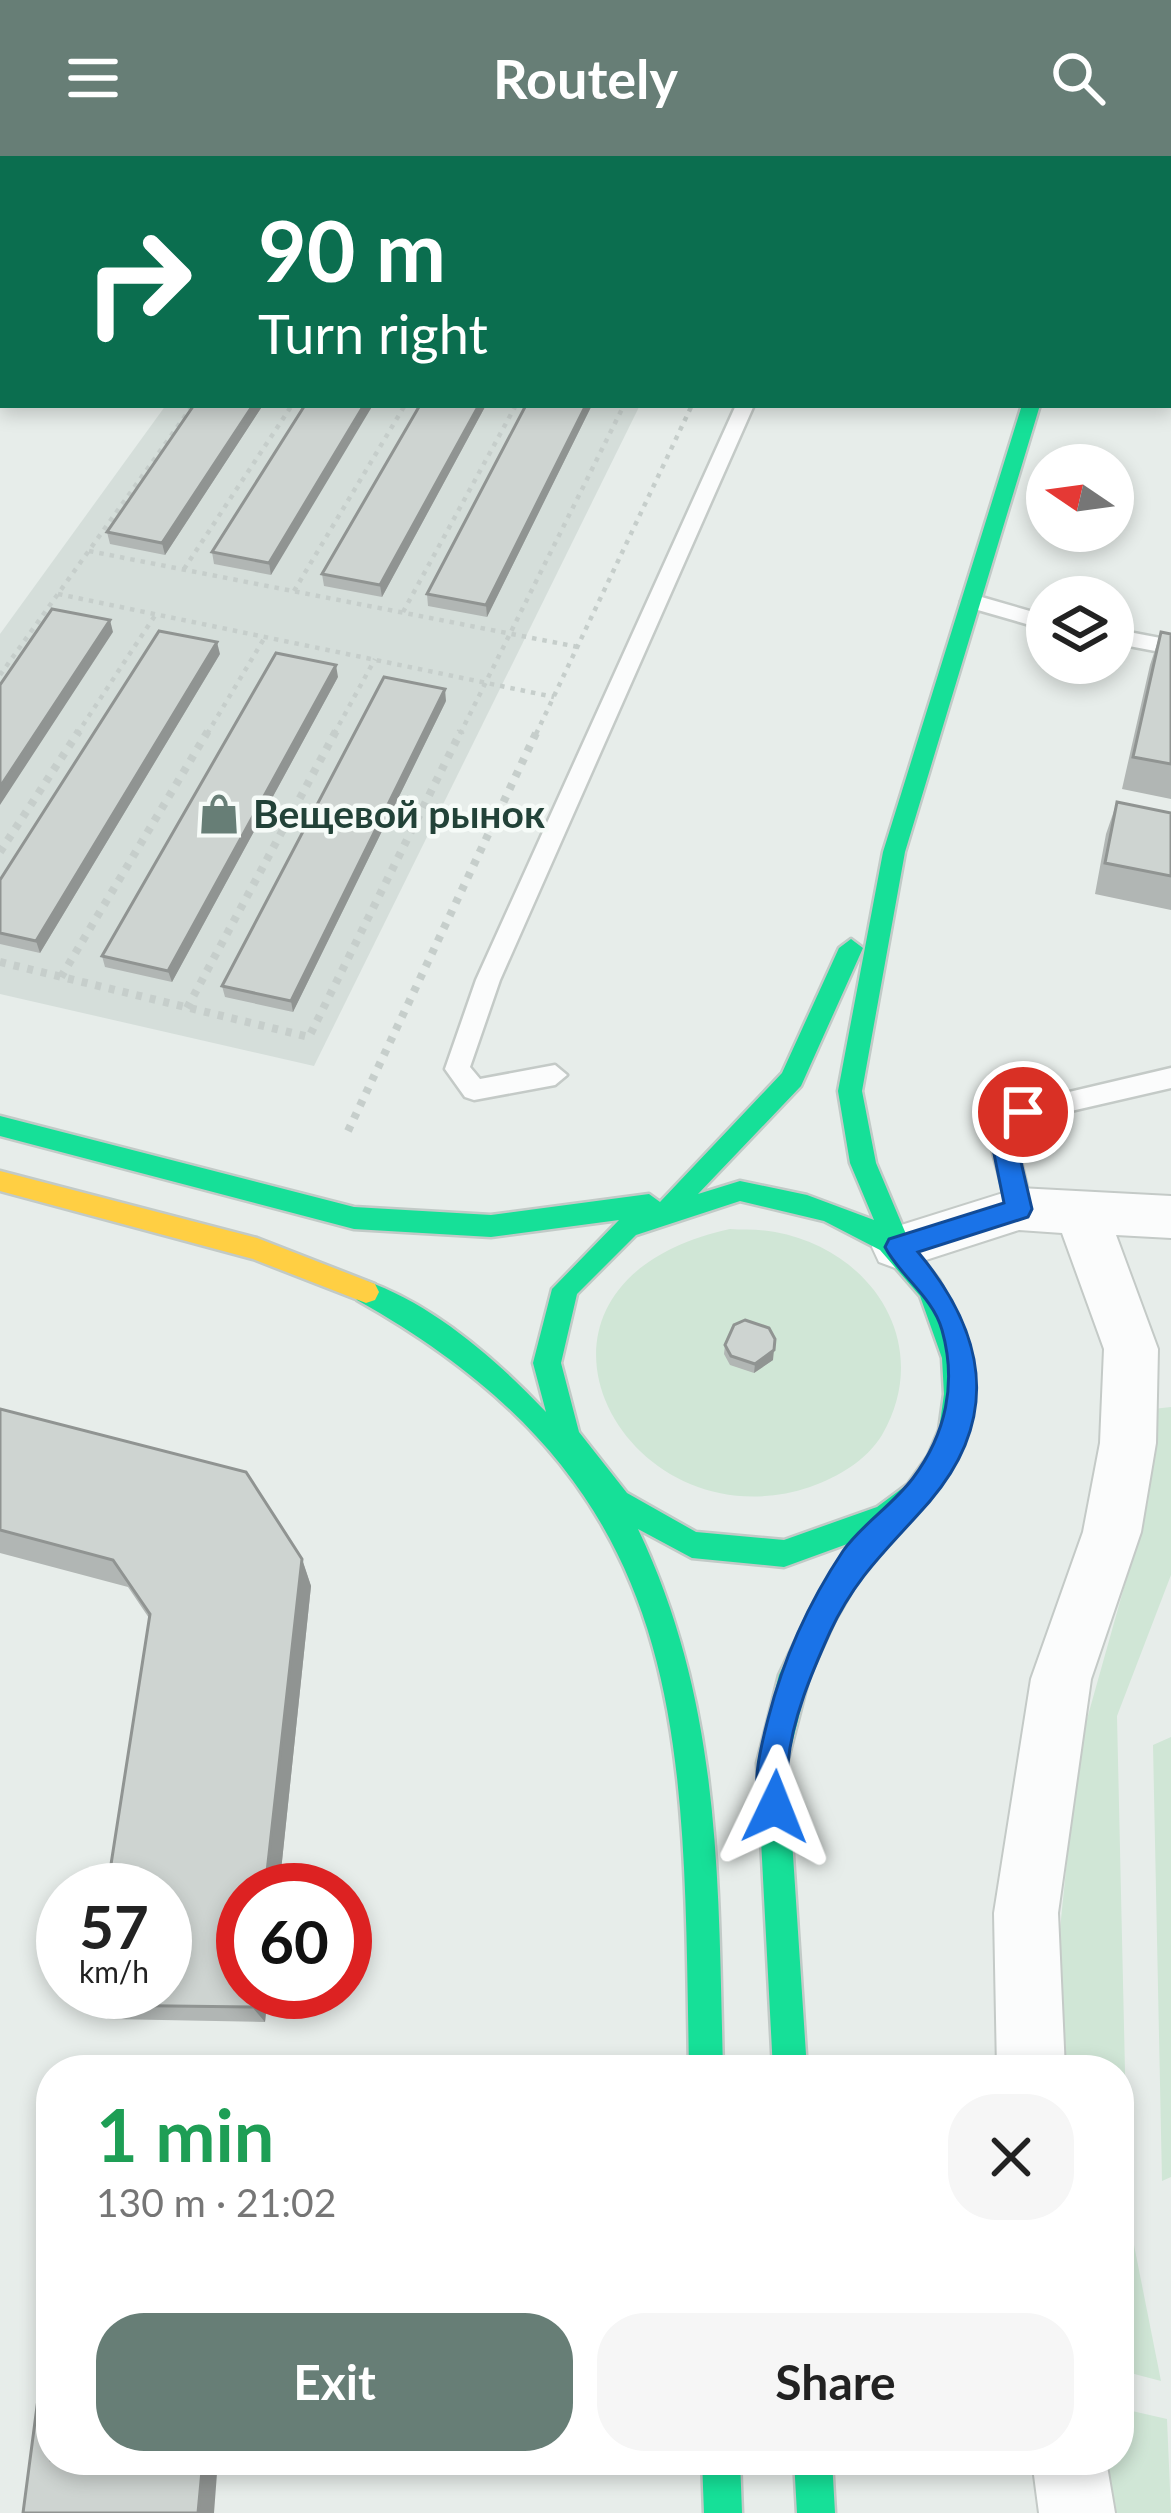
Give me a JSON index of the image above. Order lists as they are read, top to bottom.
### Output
{
  "places": {
    "shop": ["Вещевой рынок"]
  },
  "north": "left",
  "page": {
    "header": "Routely",
    "turn": ["90 m", "Turn right"],
    "speed": "57 km/h",
    "limit": "60",
    "heading": ["1 min", "130 m · 21:02"],
    "buttons": ["Exit", "Share"]
  }
}
